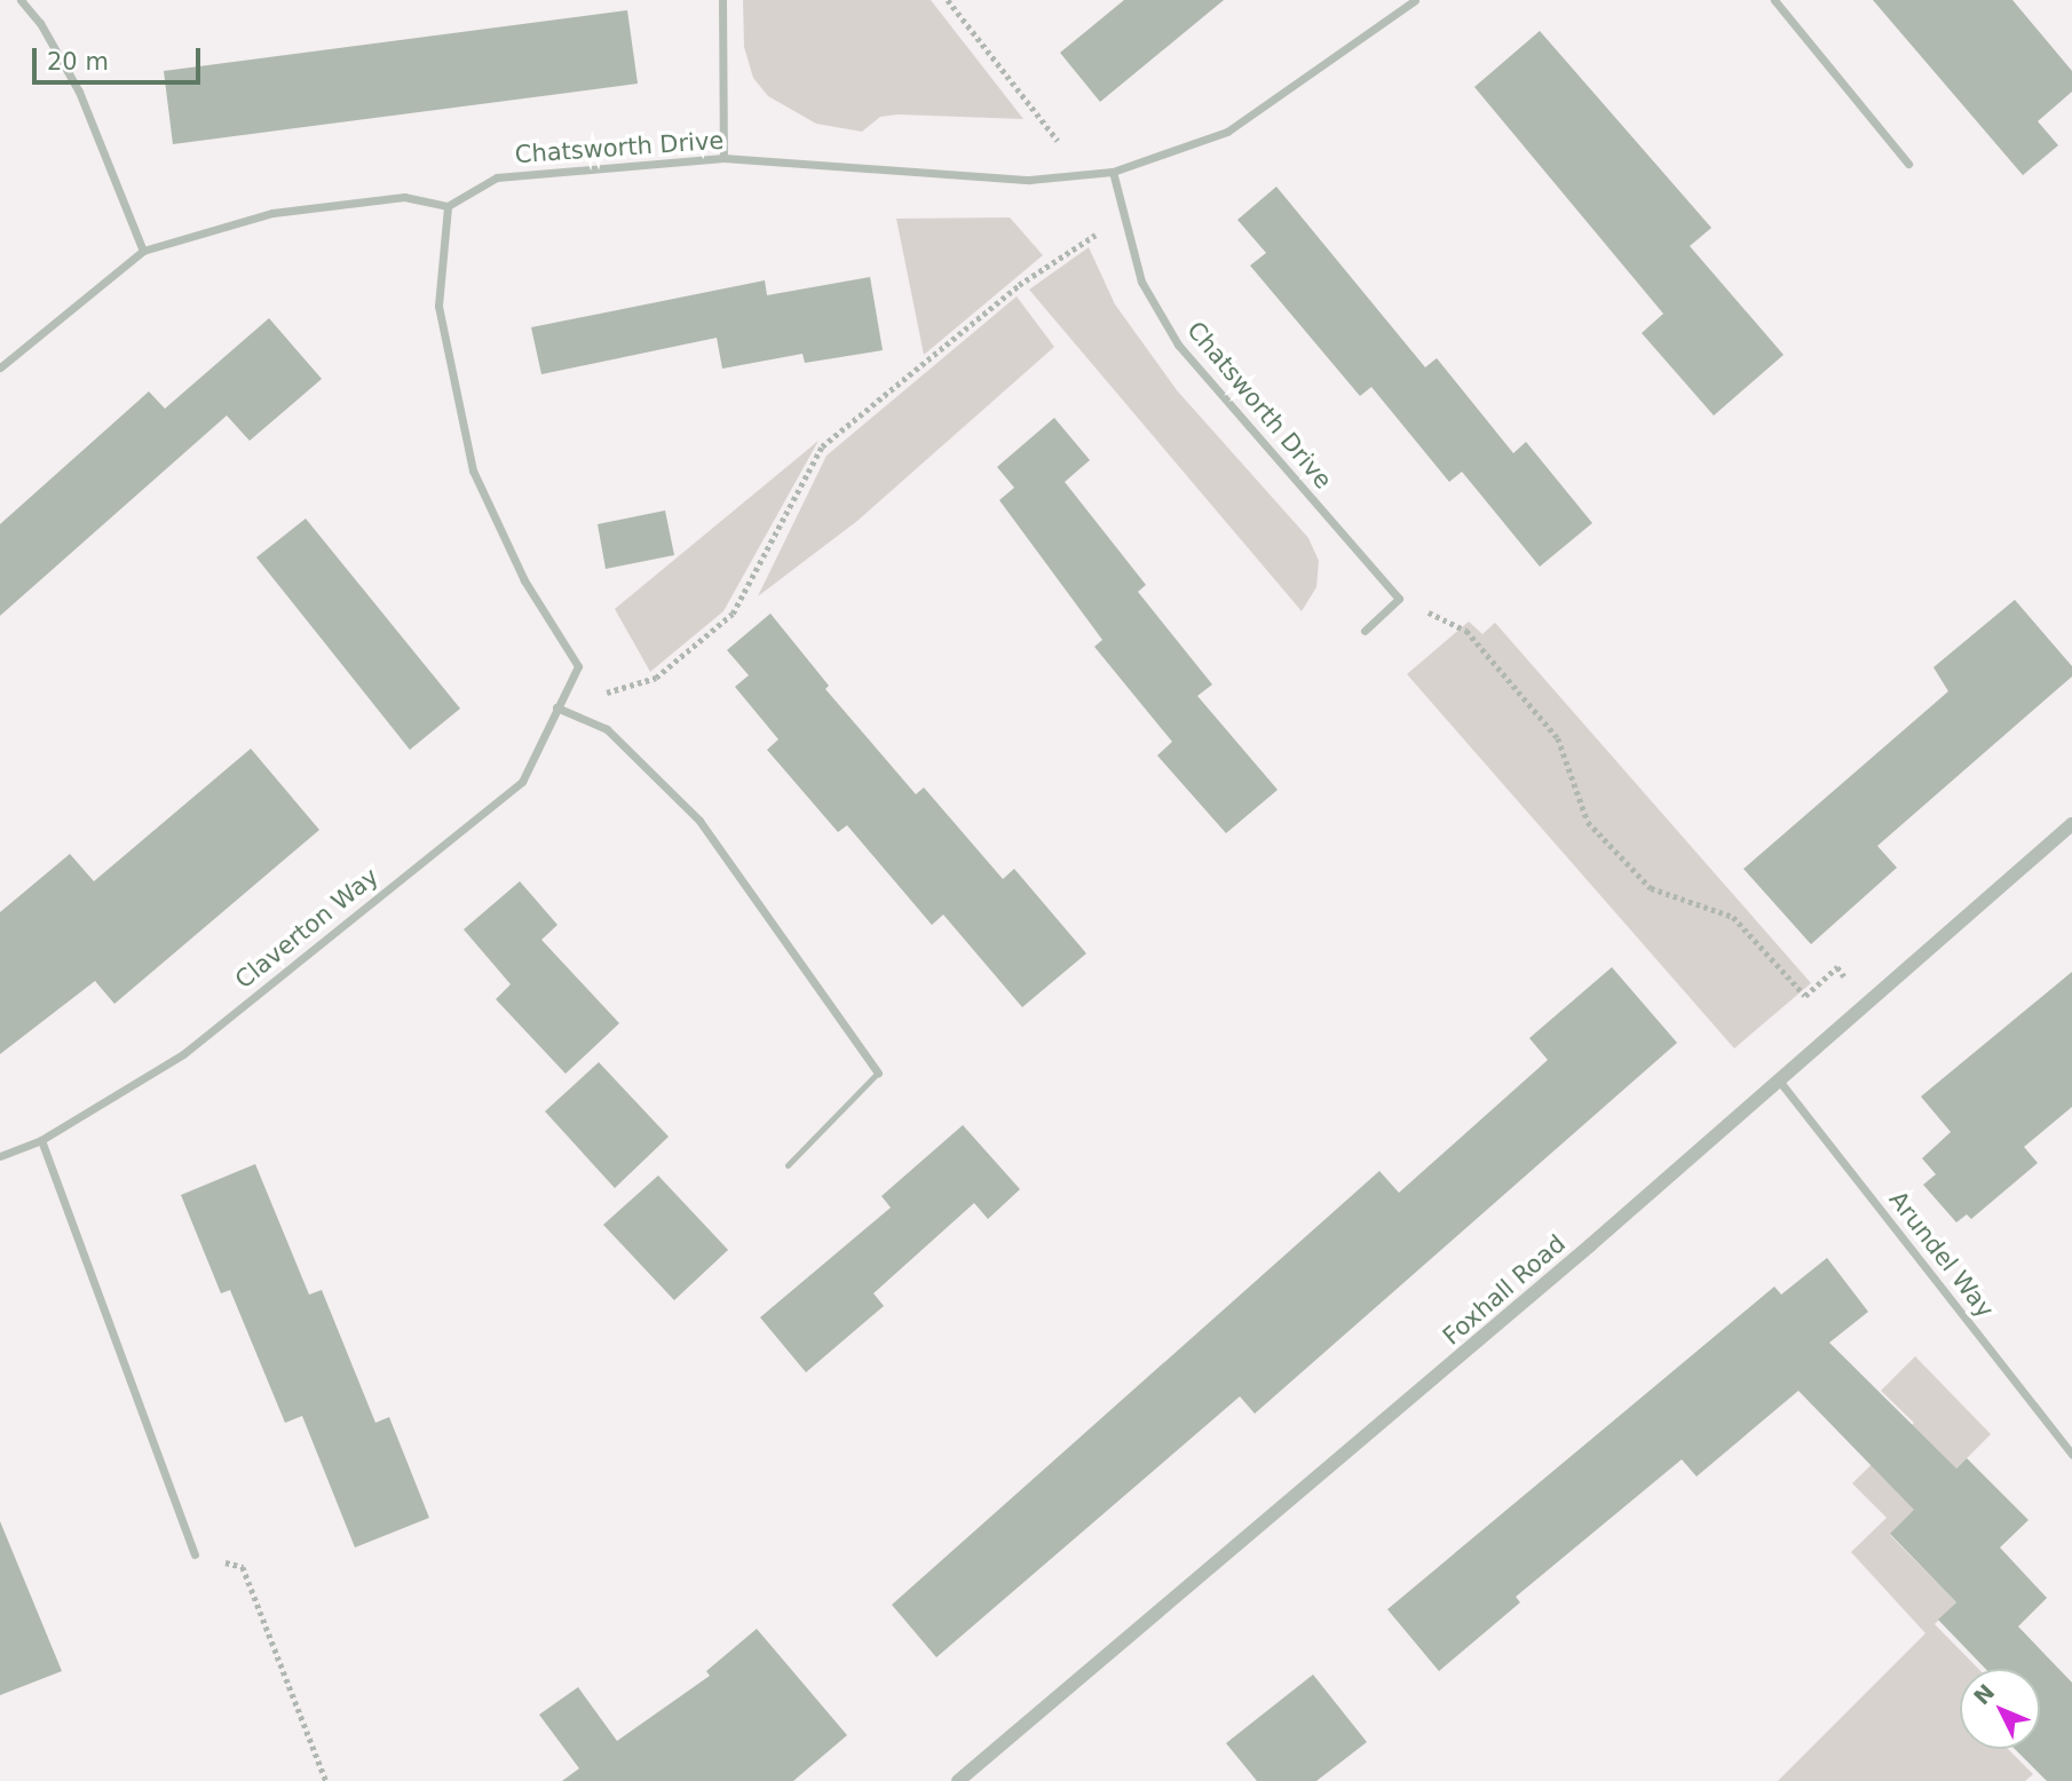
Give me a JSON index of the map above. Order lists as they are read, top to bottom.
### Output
{
  "streets": {
    "street": [
      "Chatsworth Drive",
      "Claverton Way",
      "Arundel Way",
      "Foxhall Road"
    ]
  },
  "crossings": [
    ["Chatsworth Drive", "Claverton Way"],
    ["Arundel Way", "Foxhall Road"]
  ],
  "scale_bar": "20 m",
  "north": "top left"
}
